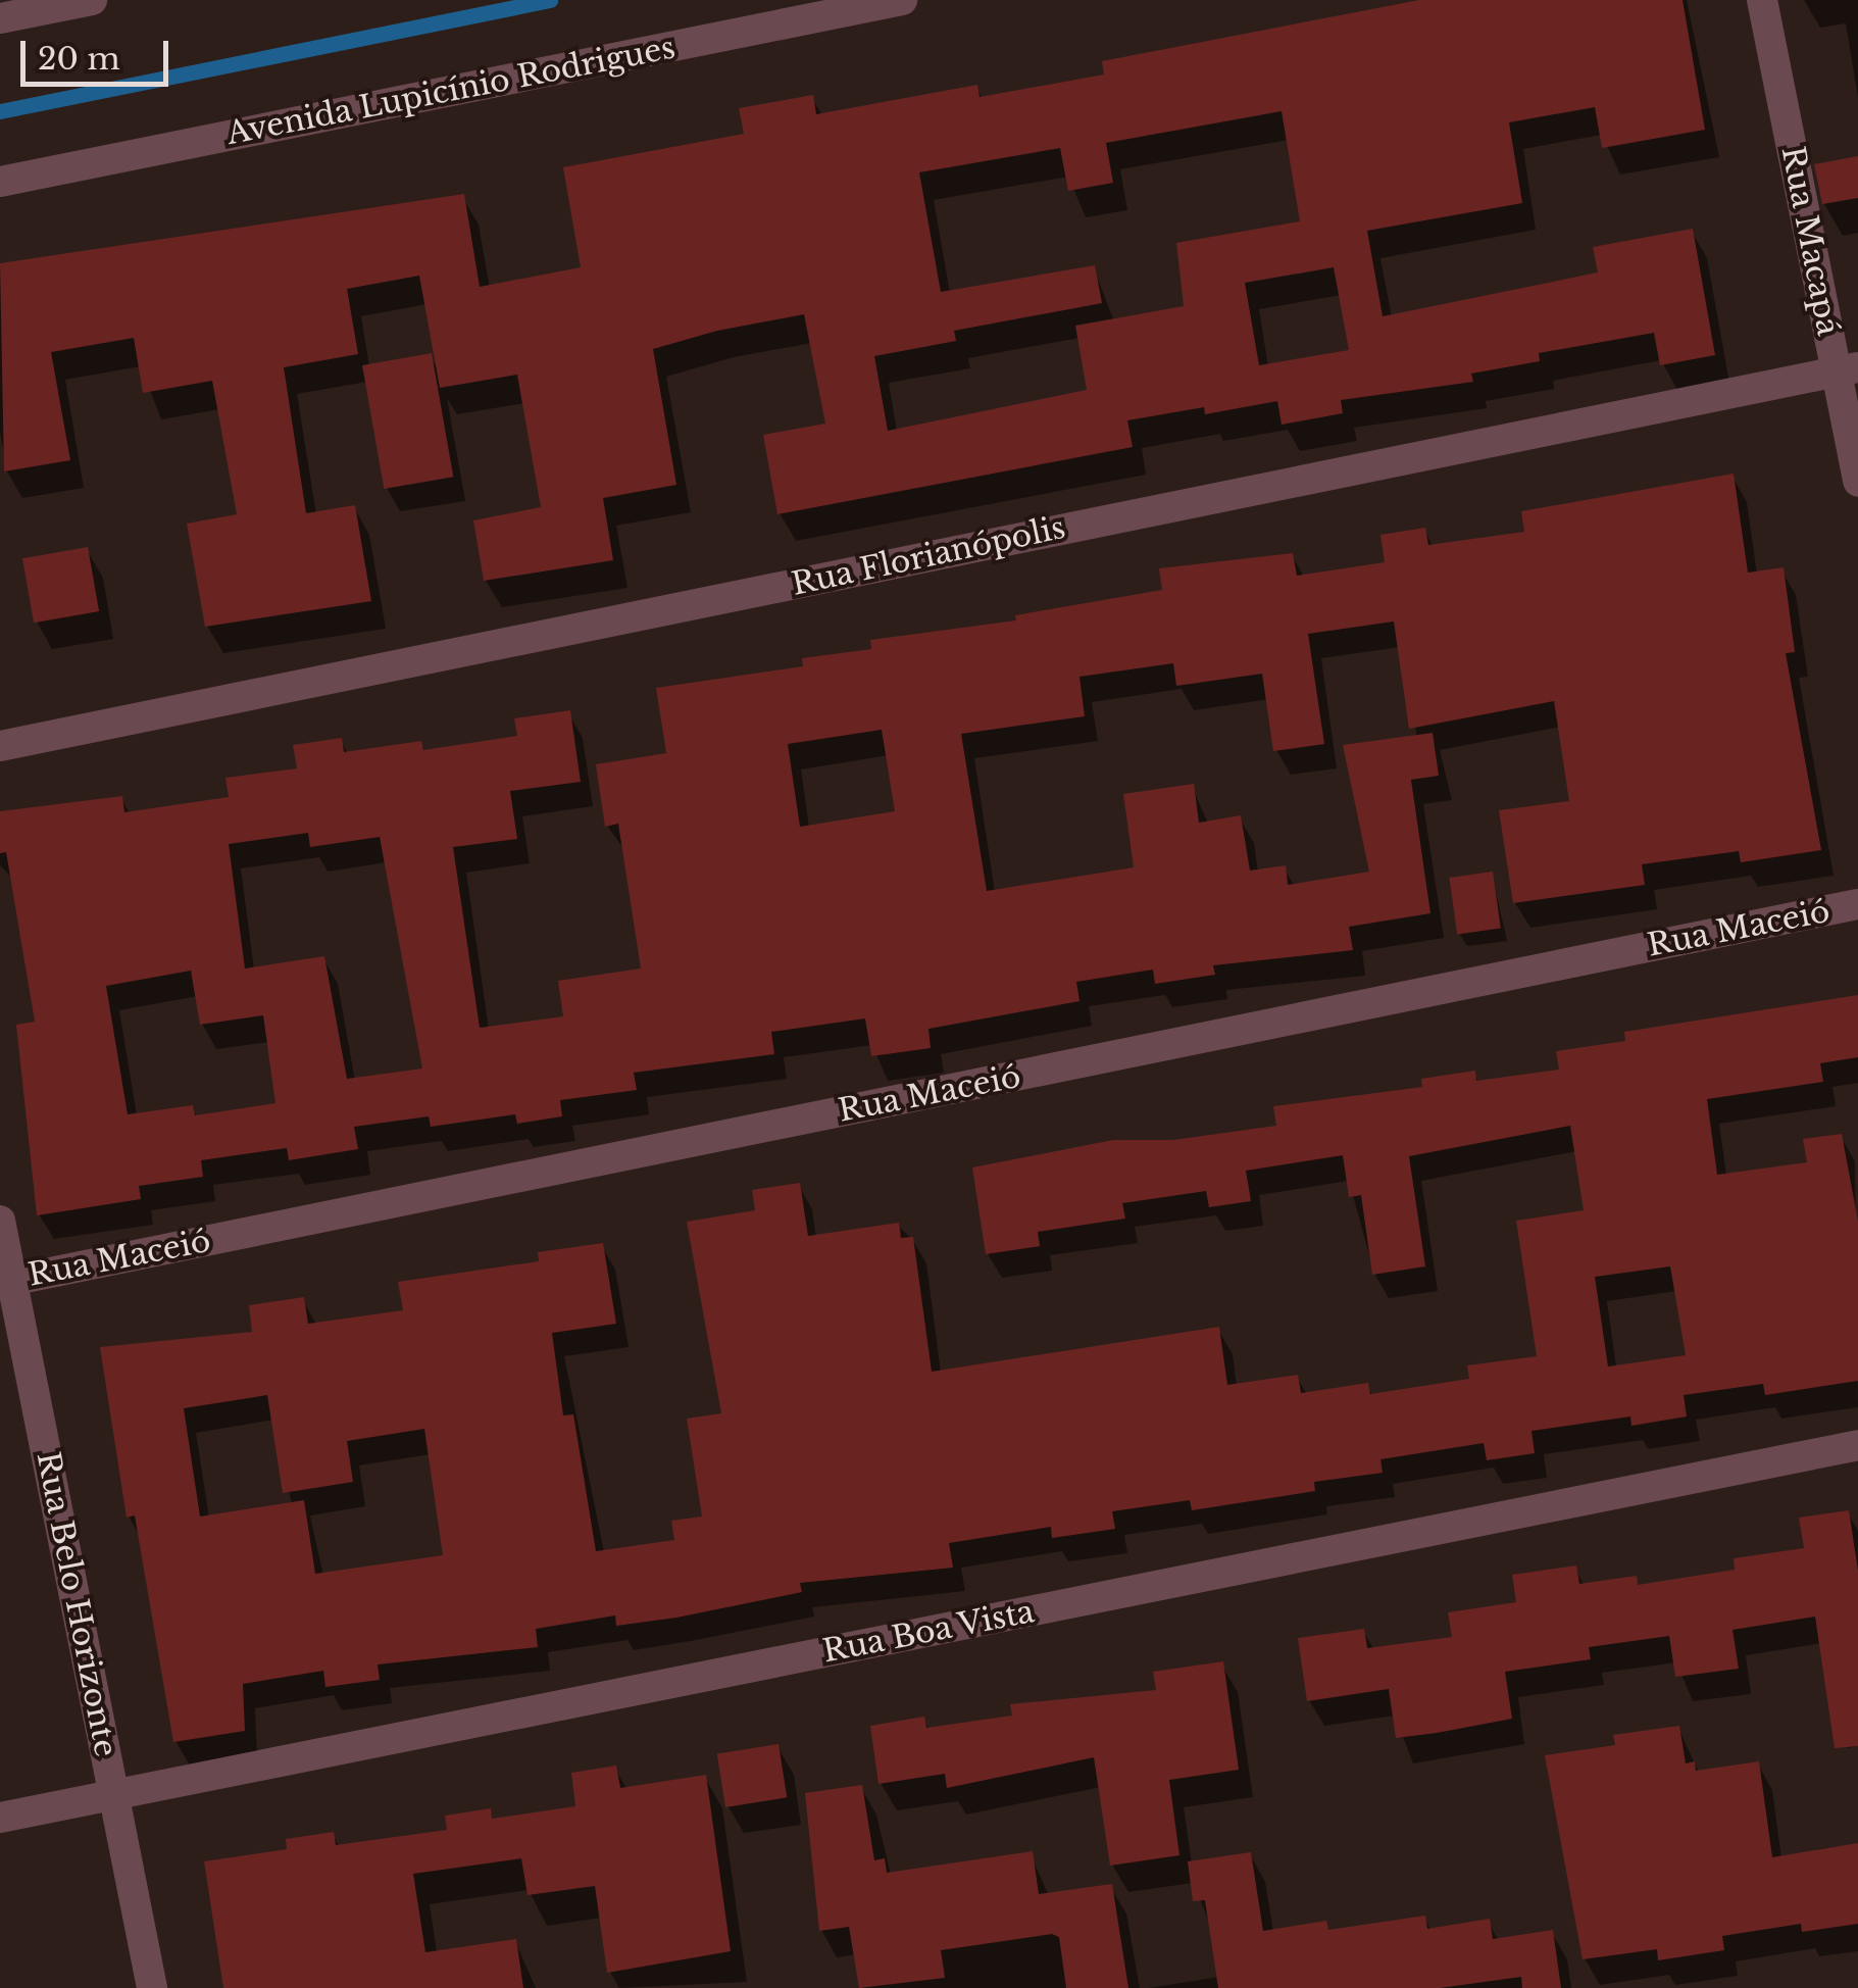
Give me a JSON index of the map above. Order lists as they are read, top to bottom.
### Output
{
  "streets": {
    "street": [
      "Avenida Lupicínio Rodrigues",
      "Rua Macapá",
      "Rua Florianópolis",
      "Rua Maceió",
      "Rua Belo Horizonte",
      "Rua Boa Vista"
    ]
  },
  "crossings": [
    ["Rua Macapá", "Rua Florianópolis"],
    ["Rua Maceió", "Rua Belo Horizonte"],
    ["Rua Belo Horizonte", "Rua Boa Vista"]
  ],
  "scale_bar": "20 m"
}
